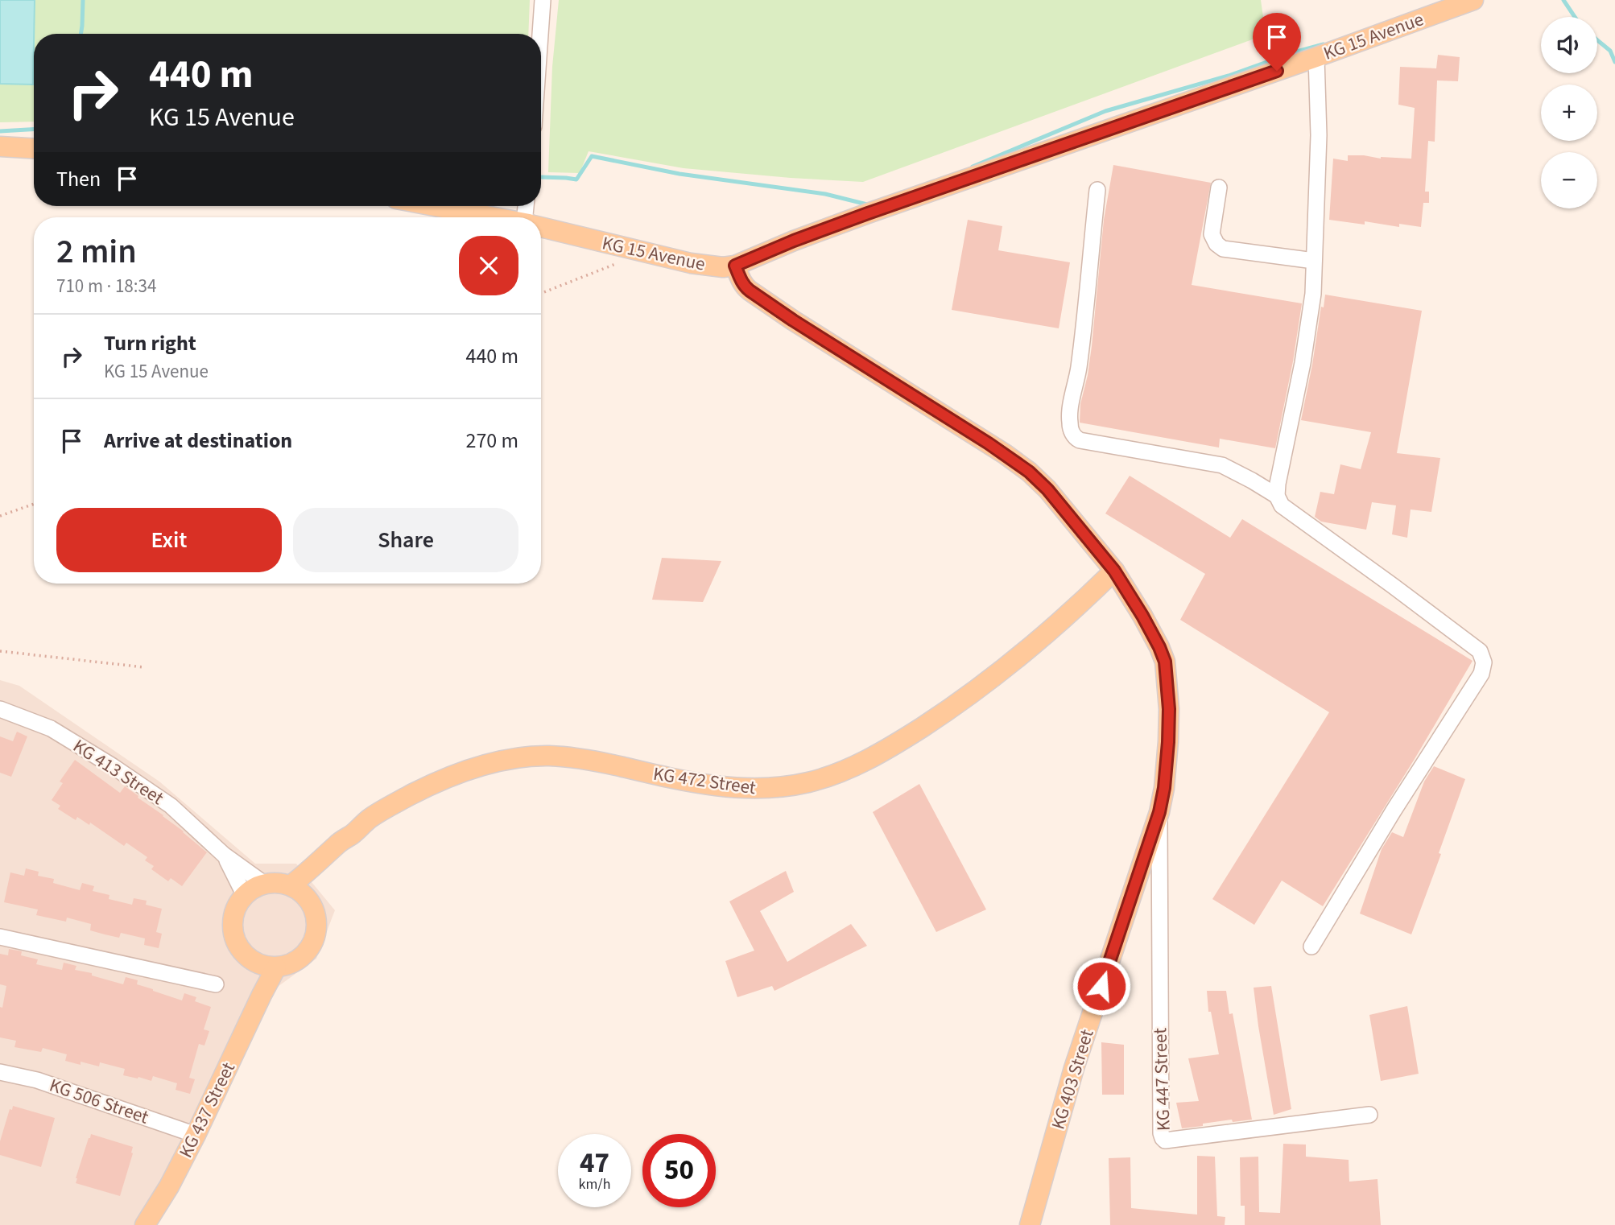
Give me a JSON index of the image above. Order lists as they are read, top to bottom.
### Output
{
  "streets": {
    "main road": [
      "KG 15 Avenue",
      "KG 472 Street",
      "KG 403 Street",
      "KG 437 Street"
    ],
    "street": ["KG 413 Street", "KG 447 Street", "KG 506 Street"]
  },
  "crossings": [
    ["KG 15 Avenue", "KG 403 Street"],
    ["KG 413 Street", "KG 472 Street"],
    ["KG 413 Street", "KG 437 Street"],
    ["KG 472 Street", "KG 403 Street"],
    ["KG 472 Street", "KG 437 Street"],
    ["KG 403 Street", "KG 447 Street"],
    ["KG 506 Street", "KG 437 Street"]
  ],
  "page": {
    "map_buttons": ["+", "−"],
    "turn": ["440 m", "KG 15 Avenue"],
    "then": "Then",
    "heading": ["2 min", "710 m · 18:34"],
    "list": [
      {
        "name": "Turn right",
        "note": "KG 15 Avenue",
        "value": "440 m"
      },
      {
        "name": "Arrive at destination",
        "value": "270 m"
      }
    ],
    "buttons": ["Exit", "Share"],
    "speed": "47 km/h",
    "limit": "50"
  }
}
